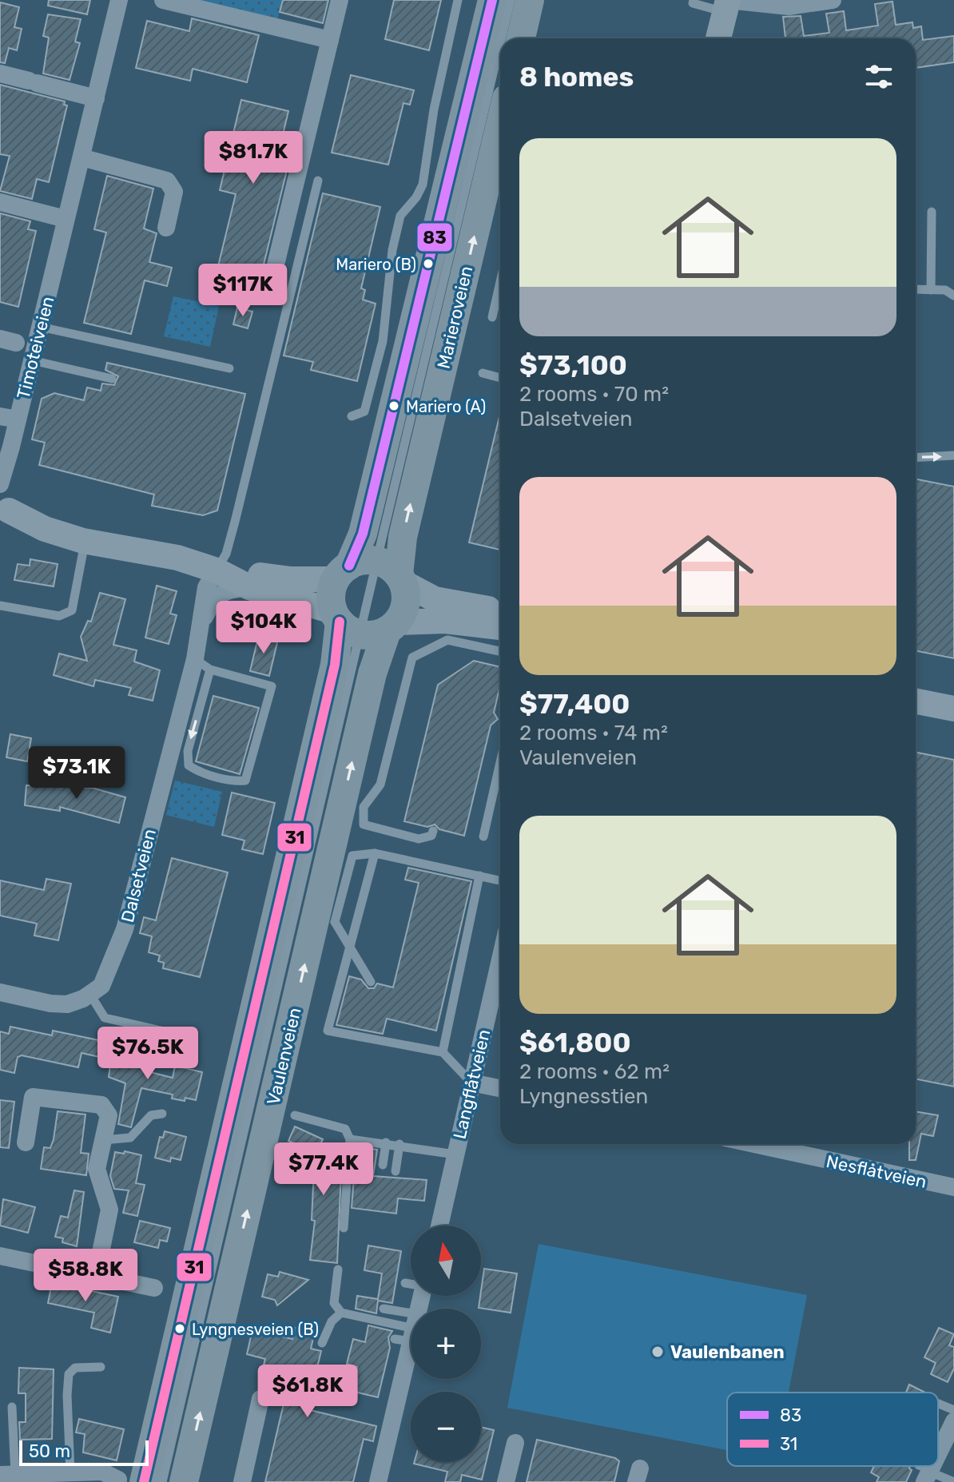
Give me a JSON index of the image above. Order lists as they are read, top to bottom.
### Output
{
  "streets": {
    "main road": ["Marieroveien", "Vaulenveien"],
    "street": [
      "Timoteiveien",
      "Dalsetveien",
      "Langflåtveien",
      "Nesflåtveien"
    ]
  },
  "places": [
    "Mariero (B)",
    "Mariero (A)",
    "Lyngnesveien (B)",
    "Vaulenbanen"
  ],
  "lines": ["transit line 83", "transit line 31"],
  "legend": ["83", "31"],
  "scale_bar": "50 m",
  "north": "top",
  "page": {
    "heading": "8 homes",
    "list": [
      {
        "name": "$73,100",
        "note": "2 rooms · 70 m² · Dalsetveien"
      },
      {
        "name": "$77,400",
        "note": "2 rooms · 74 m² · Vaulenveien"
      },
      {
        "name": "$61,800",
        "note": "2 rooms · 62 m² · Lyngnesstien"
      }
    ],
    "price": [
      "$81.7K",
      "$117K",
      "$104K",
      "$73.1K",
      "$76.5K",
      "$77.4K",
      "$58.8K",
      "$61.8K"
    ],
    "map_buttons": ["+", "−"],
    "scale": "50 m"
  }
}
